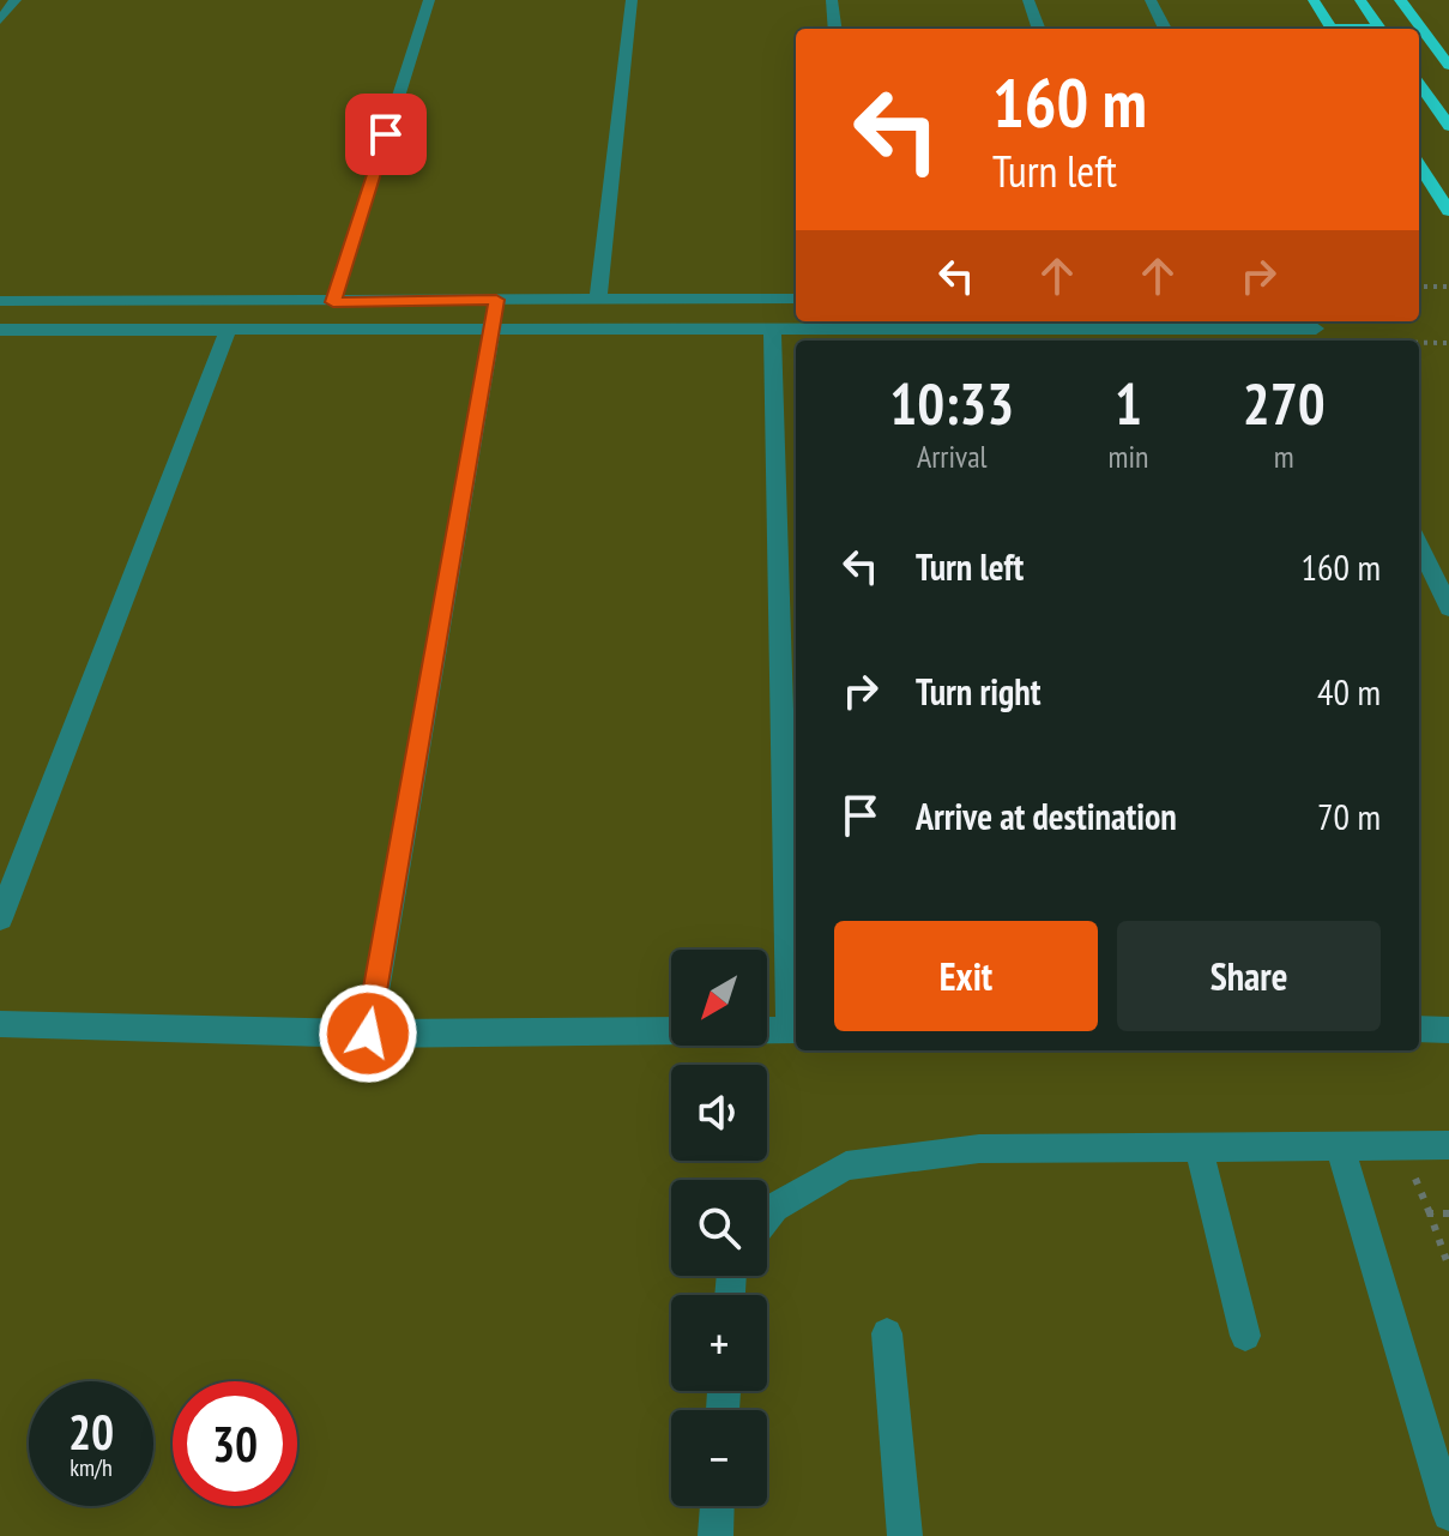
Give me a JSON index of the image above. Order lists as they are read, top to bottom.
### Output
{
  "north": "bottom left",
  "page": {
    "turn": ["160 m", "Turn left"],
    "eta": [
      "10:33",
      "Arrival",
      "1",
      "min",
      "270",
      "m"
    ],
    "list": [
      {
        "name": "Turn left",
        "value": "160 m"
      },
      {
        "name": "Turn right",
        "value": "40 m"
      },
      {
        "name": "Arrive at destination",
        "value": "70 m"
      }
    ],
    "buttons": ["Exit", "Share"],
    "map_buttons": ["+", "−"],
    "speed": "20 km/h",
    "limit": "30"
  }
}
